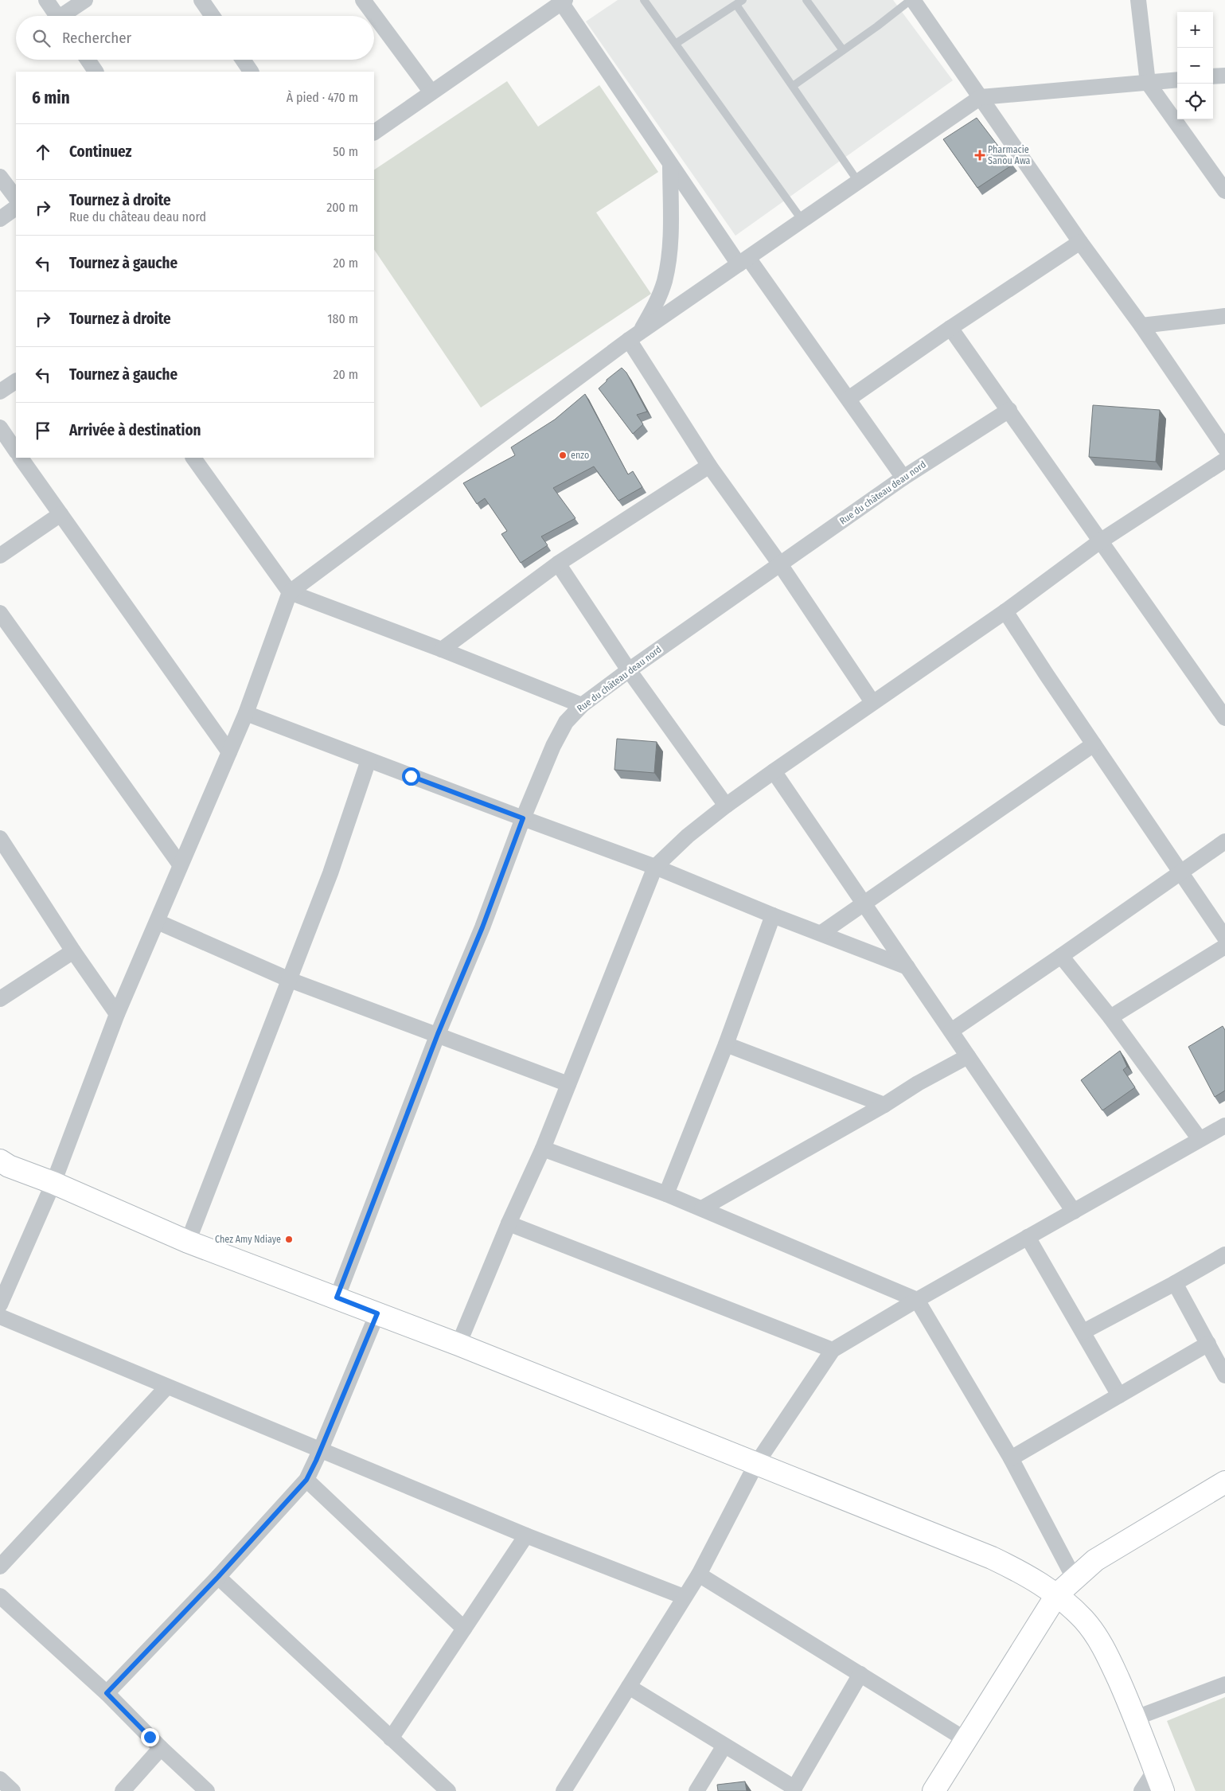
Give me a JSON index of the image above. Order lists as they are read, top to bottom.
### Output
{
  "streets": {
    "street": ["Rue du château deau nord"]
  },
  "places": {
    "health": ["Pharmacie Sanou Awa"],
    "other": ["enzo", "Chez Amy Ndiaye"]
  },
  "page": {
    "map_buttons": ["+", "−"],
    "search": "Rechercher",
    "heading": ["6 min", "À pied · 470 m"],
    "list": [
      ["Continuez", "50 m"],
      ["Tournez à droite", "Rue du château deau nord", "200 m"],
      ["Tournez à gauche", "20 m"],
      ["Tournez à droite", "180 m"],
      ["Tournez à gauche", "20 m"],
      "Arrivée à destination"
    ]
  }
}
